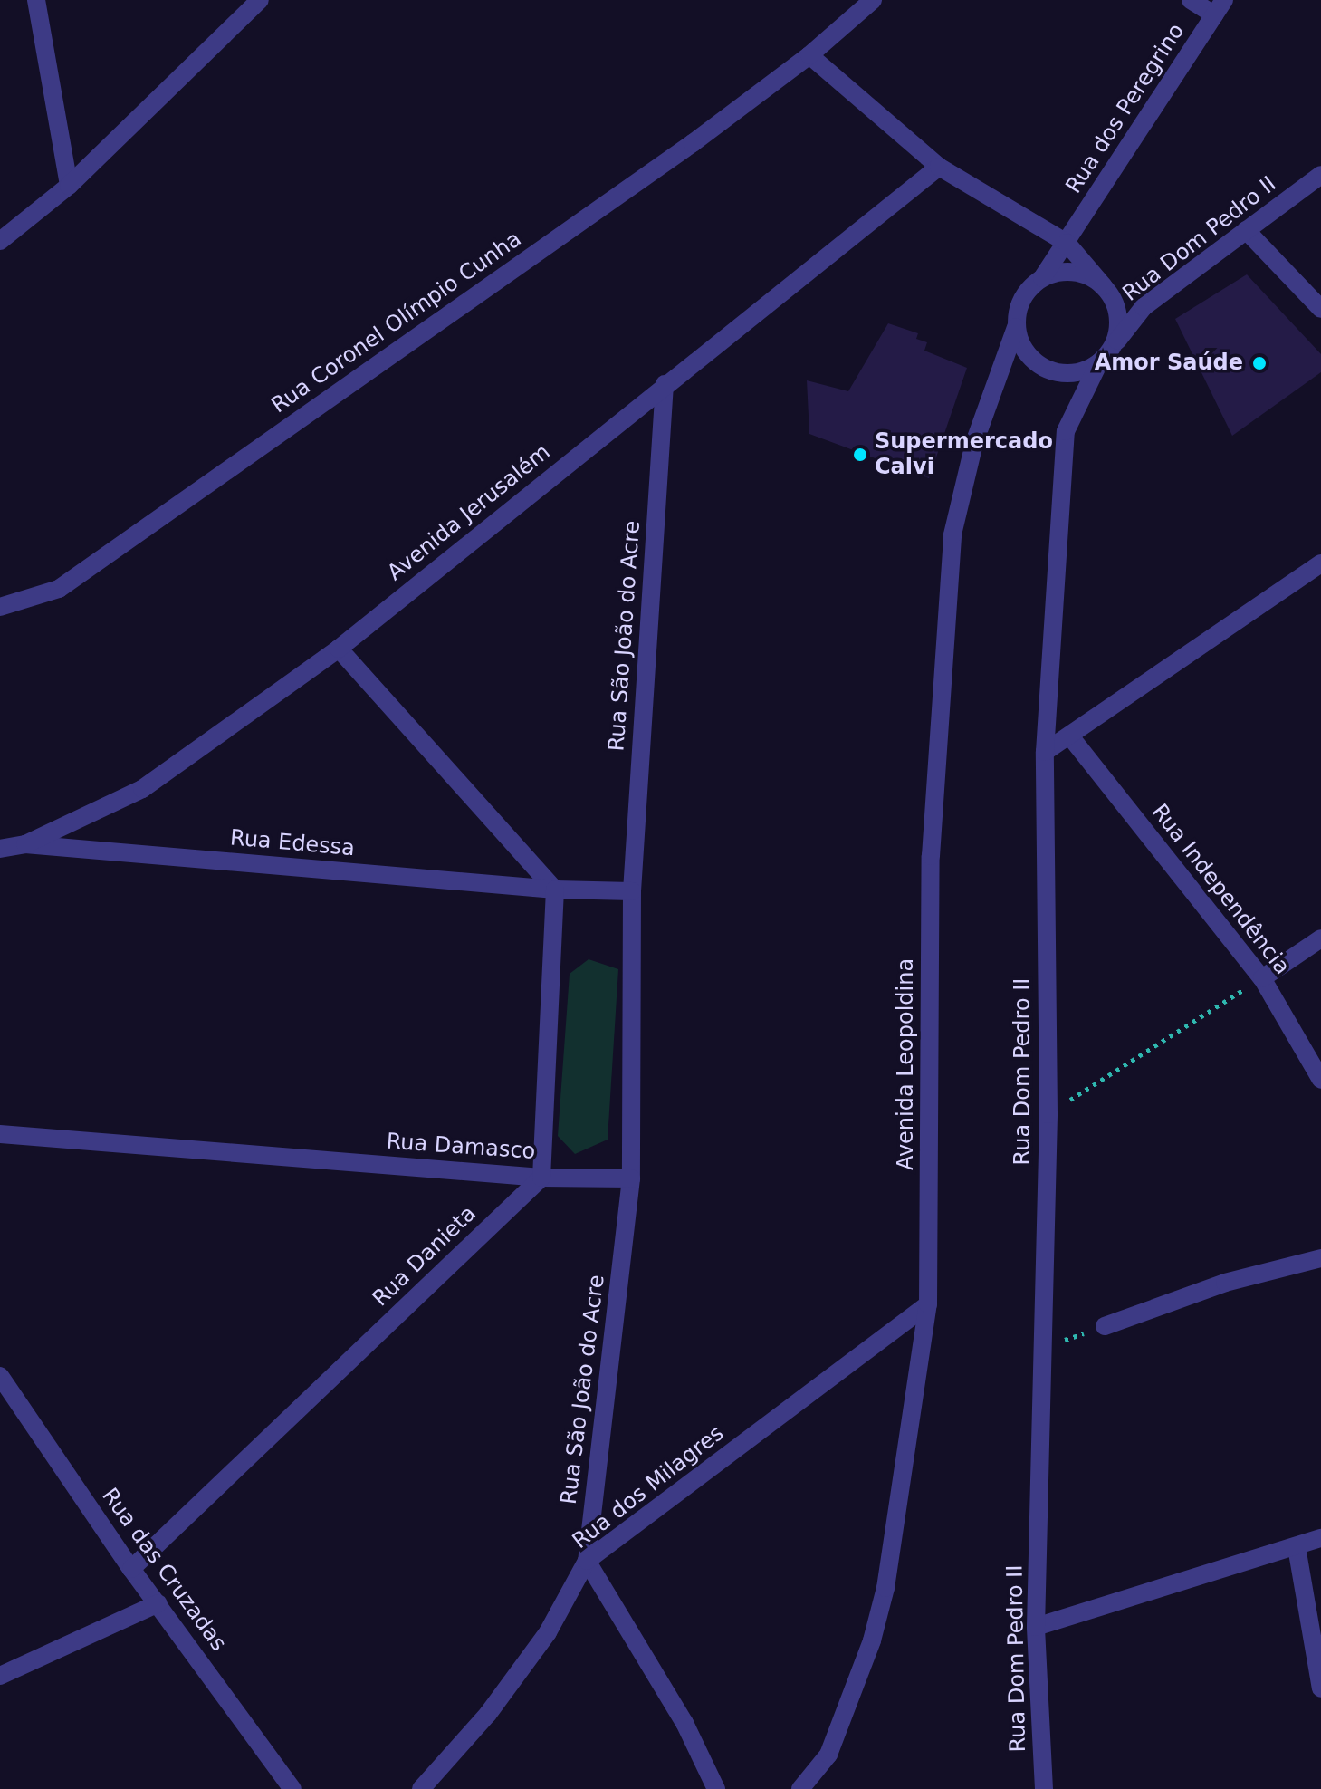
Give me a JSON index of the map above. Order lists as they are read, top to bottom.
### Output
{
  "streets": {
    "street": [
      "Rua dos Peregrino",
      "Rua Dom Pedro II",
      "Rua Coronel Olímpio Cunha",
      "Avenida Jerusalém",
      "Rua São João do Acre",
      "Rua Edessa",
      "Rua Independência",
      "Avenida Leopoldina",
      "Rua Damasco",
      "Rua Danieta",
      "Rua dos Milagres",
      "Rua das Cruzadas"
    ]
  },
  "crossings": [
    ["Rua dos Peregrino", "Rua Dom Pedro II"],
    ["Rua dos Peregrino", "Avenida Leopoldina"],
    ["Rua Dom Pedro II", "Avenida Leopoldina"],
    ["Avenida Jerusalém", "Rua São João do Acre"],
    ["Avenida Jerusalém", "Rua Edessa"],
    ["Rua São João do Acre", "Rua Edessa"],
    ["Rua São João do Acre", "Rua Damasco"],
    ["Rua São João do Acre", "Rua dos Milagres"],
    ["Avenida Leopoldina", "Rua dos Milagres"],
    ["Rua Damasco", "Rua Danieta"],
    ["Rua Danieta", "Rua das Cruzadas"]
  ],
  "places": ["Amor Saúde", "Supermercado Calvi"]
}
